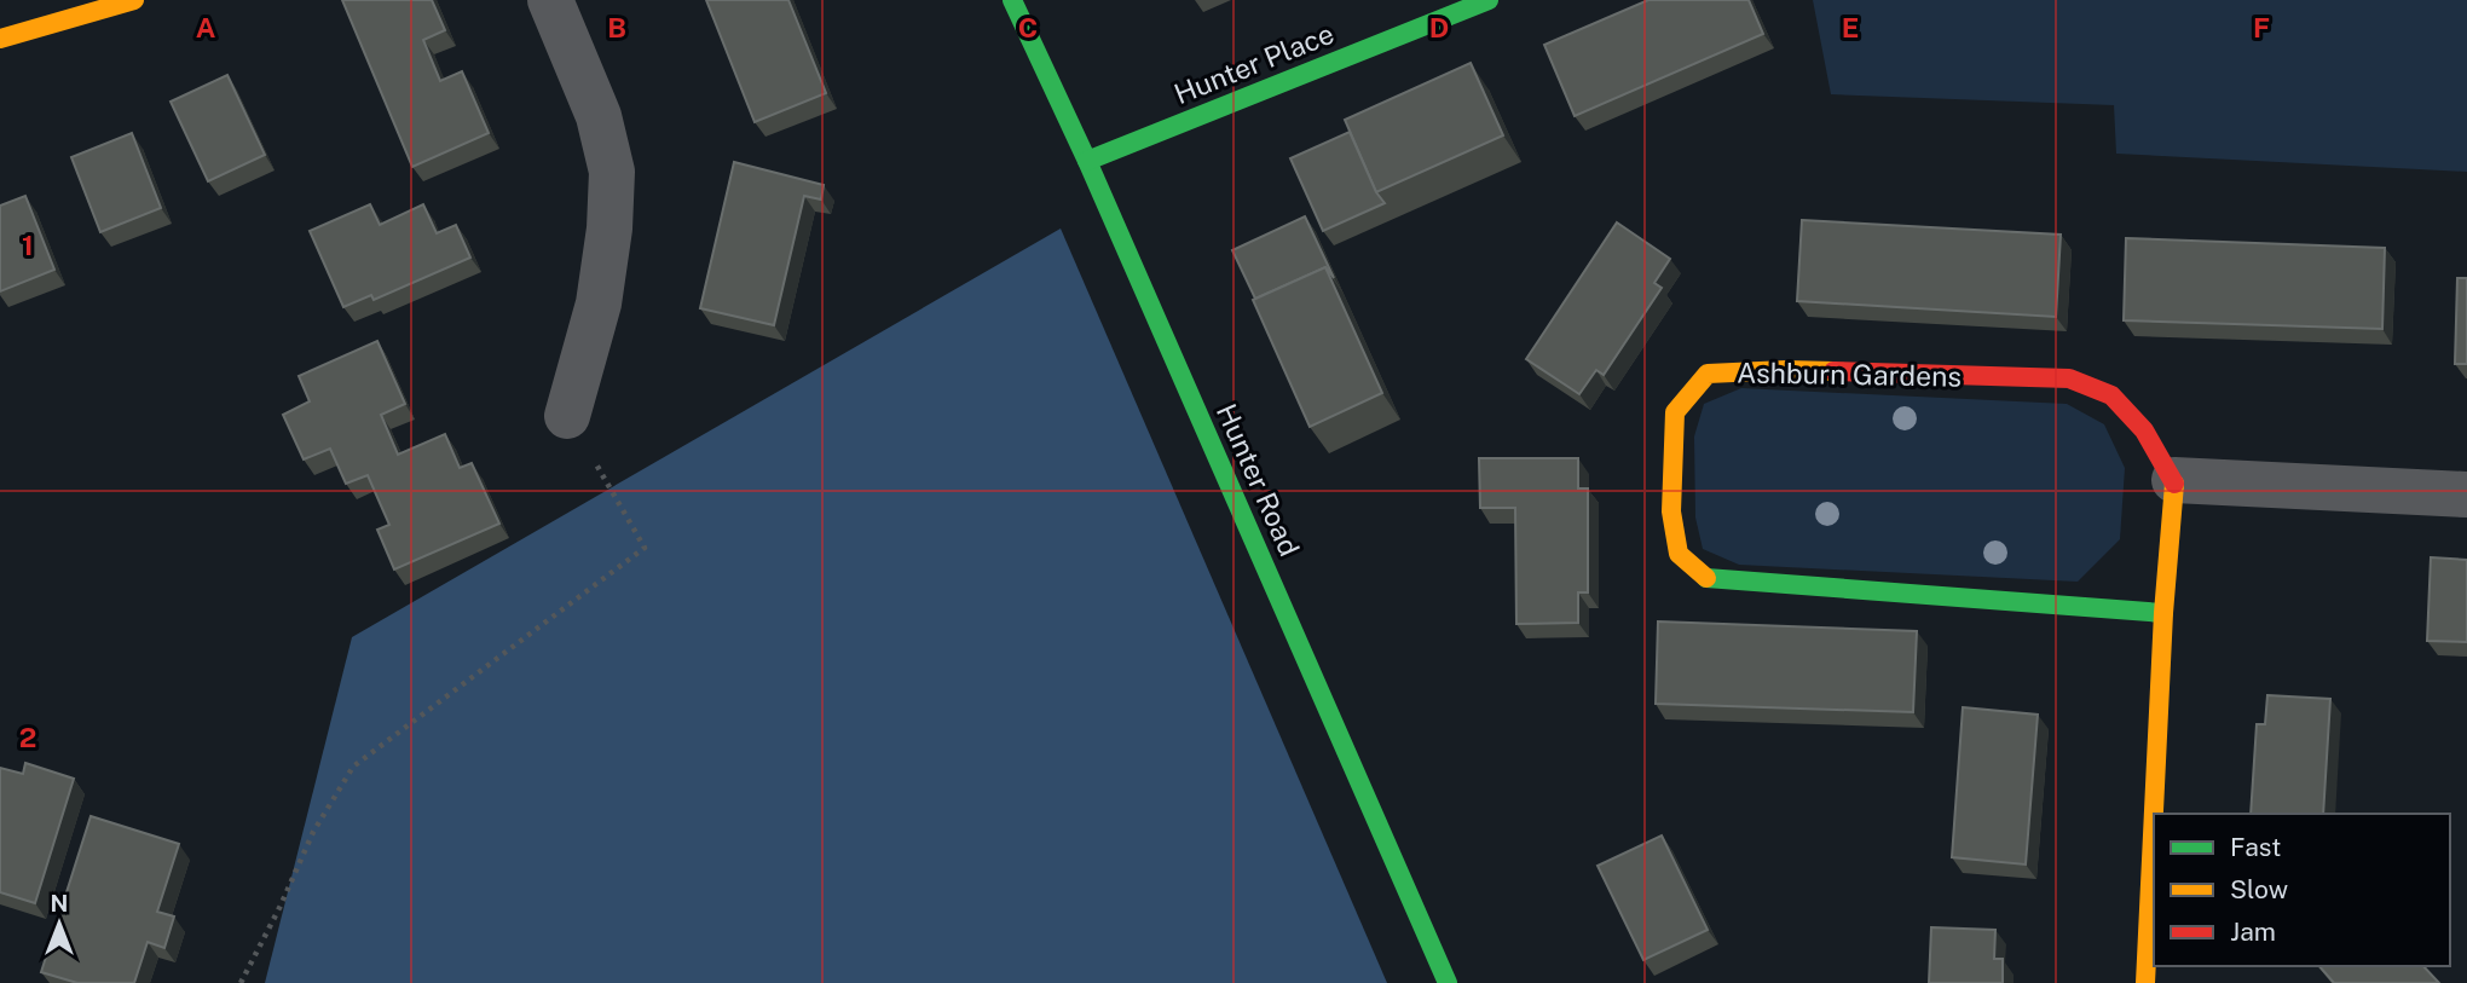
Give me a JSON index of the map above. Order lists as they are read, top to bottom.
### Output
{
  "streets": {
    "street": ["Hunter Place", "Ashburn Gardens", "Hunter Road"]
  },
  "crossings": [
    ["Hunter Place", "Hunter Road"]
  ],
  "legend": ["Fast", "Slow", "Jam"],
  "north": "top",
  "grid": {
    "columns": [
      "A",
      "B",
      "C",
      "D",
      "E",
      "F"
    ],
    "rows": ["1", "2"]
  }
}
